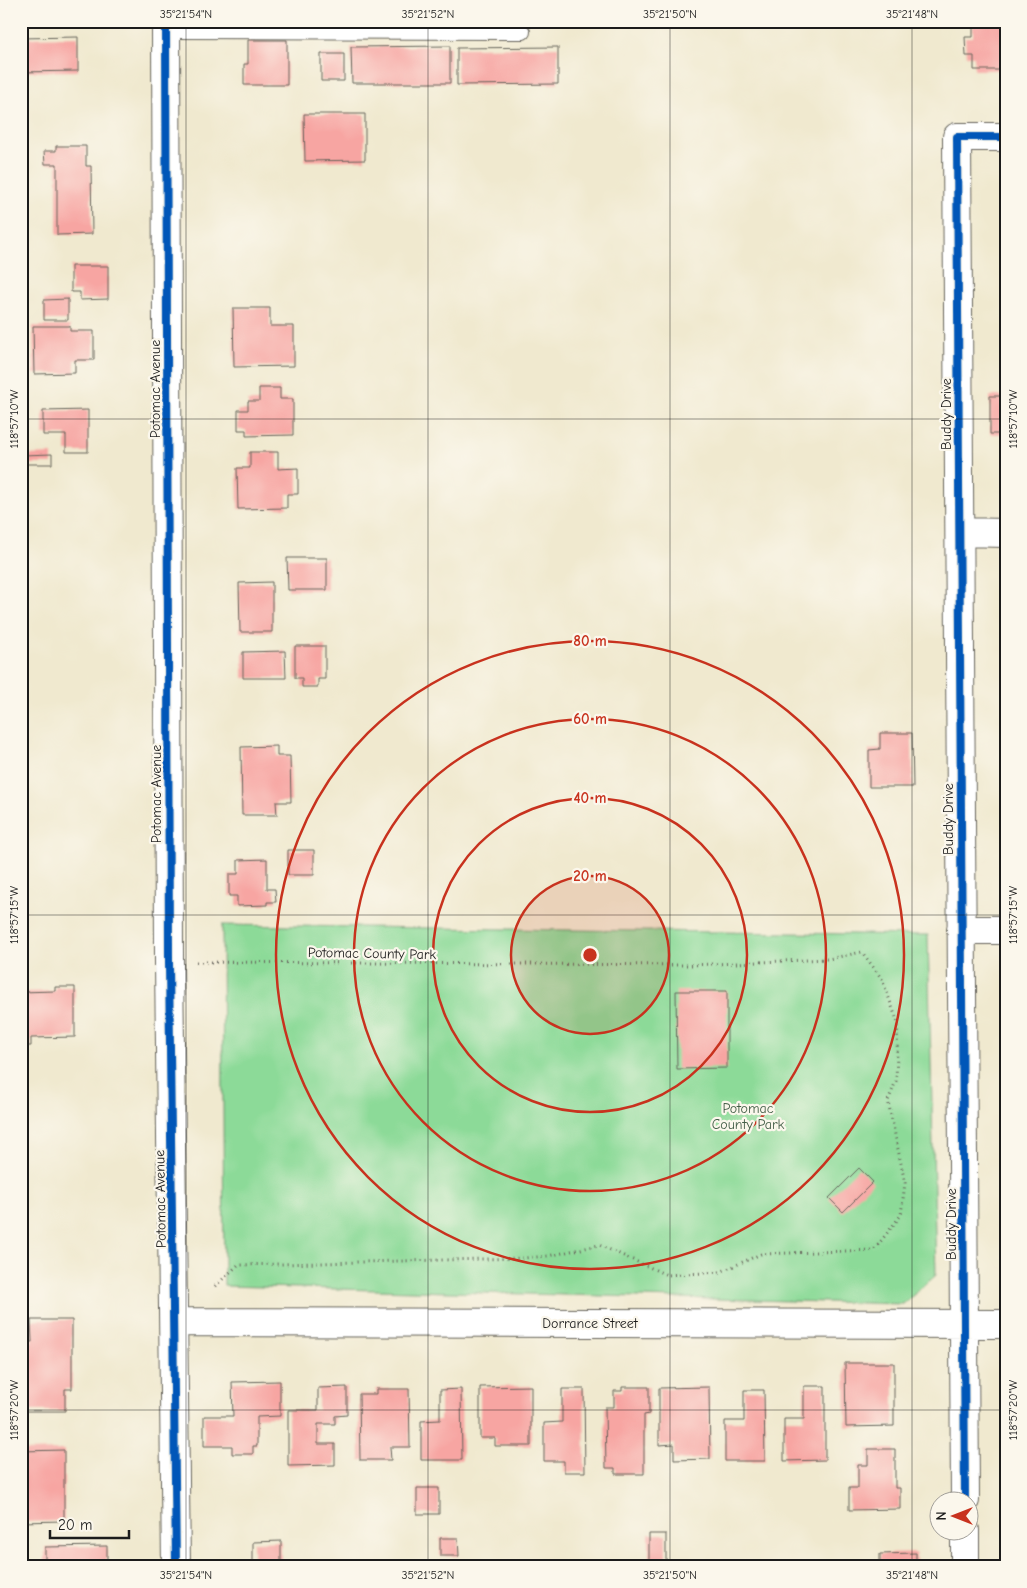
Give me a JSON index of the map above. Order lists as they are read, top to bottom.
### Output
{
  "streets": {
    "street": ["Potomac Avenue", "Buddy Drive", "Dorrance Street"],
    "path": ["Potomac County Park"]
  },
  "crossings": [
    ["Potomac Avenue", "Potomac County Park"],
    ["Potomac Avenue", "Dorrance Street"],
    ["Buddy Drive", "Dorrance Street"]
  ],
  "parks": ["Potomac County Park"],
  "scale_bar": "20 m",
  "north": "left",
  "coordinates": [
    "35°21'54\"N",
    "35°21'52\"N",
    "35°21'50\"N",
    "35°21'48\"N",
    "118°57'10\"W",
    "118°57'15\"W",
    "118°57'20\"W"
  ],
  "rings": [
    "80 m",
    "60 m",
    "40 m",
    "20 m"
  ]
}
